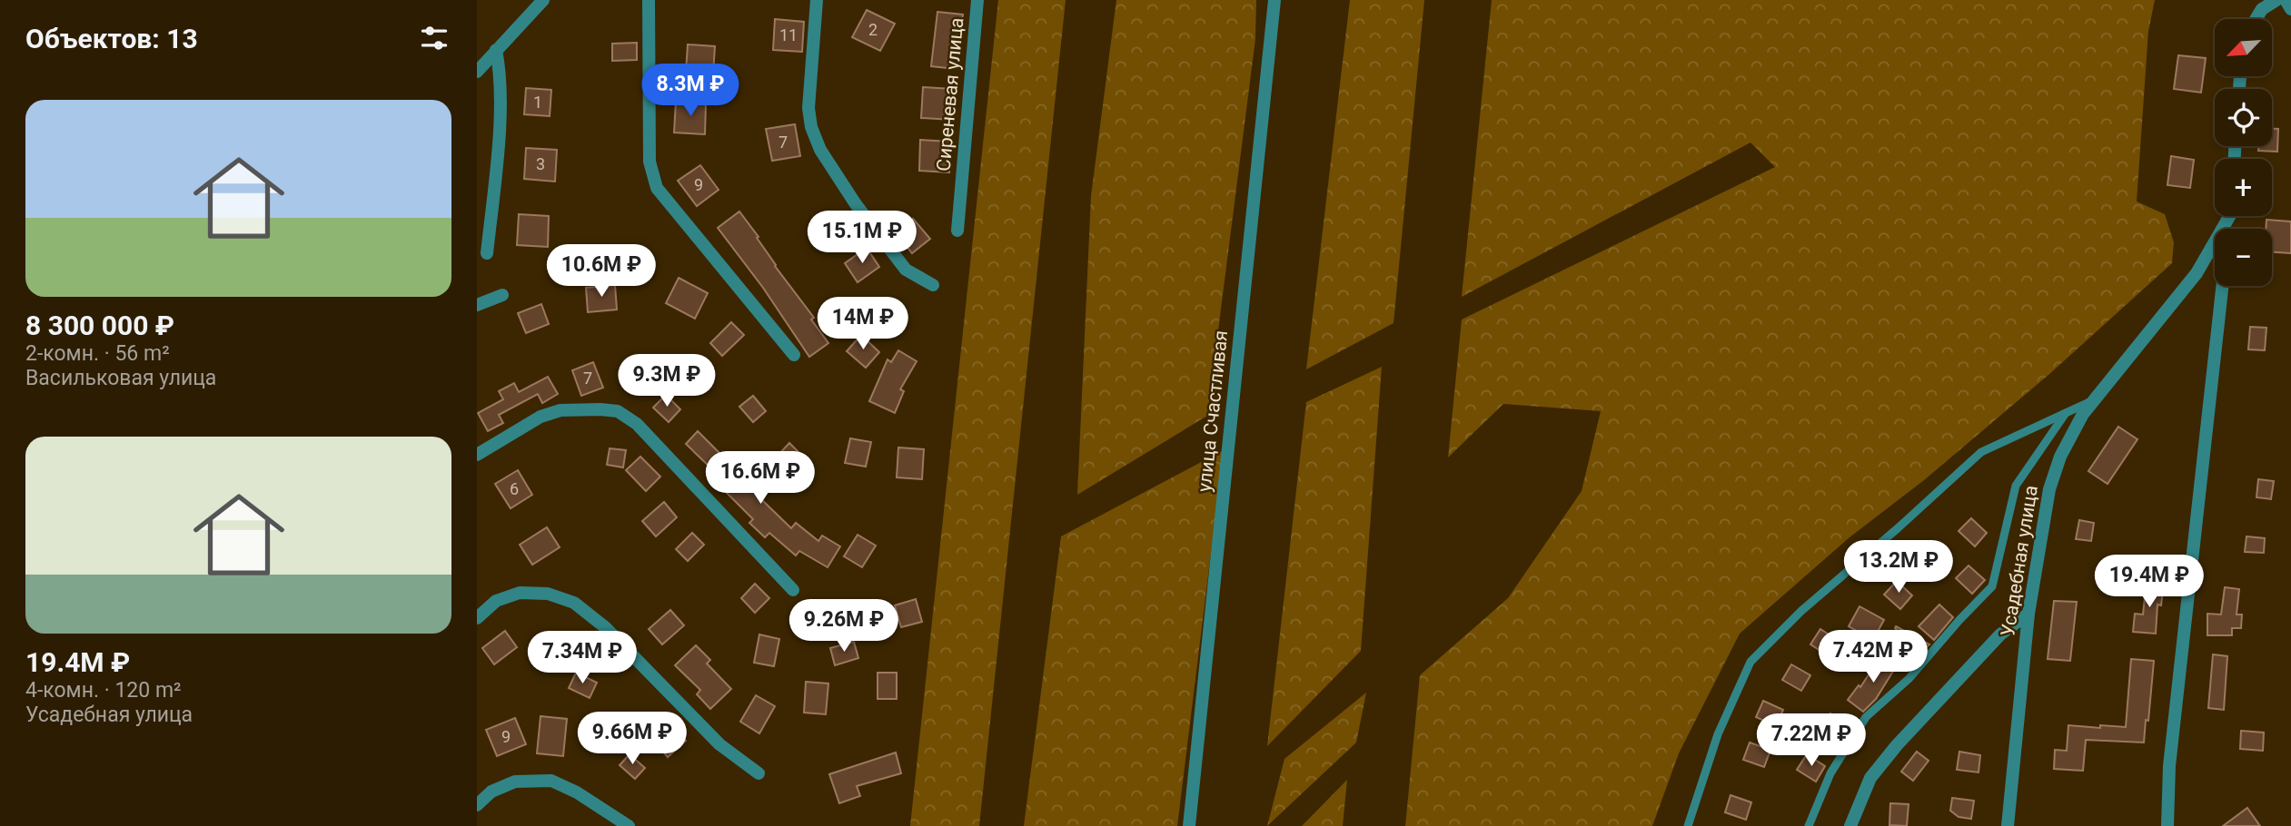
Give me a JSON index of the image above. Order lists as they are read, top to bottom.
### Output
{
  "streets": {
    "street": ["Сиреневая улица", "улица Счастливая", "Усадебная улица"]
  },
  "house_numbers": [
    "2",
    "11",
    "1",
    "7",
    "3",
    "9",
    "7",
    "6",
    "9"
  ],
  "north": "bottom left",
  "page": {
    "heading": "Объектов: 13",
    "map_buttons": ["+", "−"],
    "price": [
      "8.3M ₽",
      "15.1M ₽",
      "10.6M ₽",
      "14M ₽",
      "9.3M ₽",
      "16.6M ₽",
      "13.2M ₽",
      "19.4M ₽",
      "9.26M ₽",
      "7.42M ₽",
      "7.34M ₽",
      "9.66M ₽",
      "7.22M ₽"
    ],
    "list": [
      {
        "name": "8 300 000 ₽",
        "note": "2-комн. · 56 m² · Васильковая улица"
      },
      {
        "name": "19.4M ₽",
        "note": "4-комн. · 120 m² · Усадебная улица"
      }
    ]
  }
}
